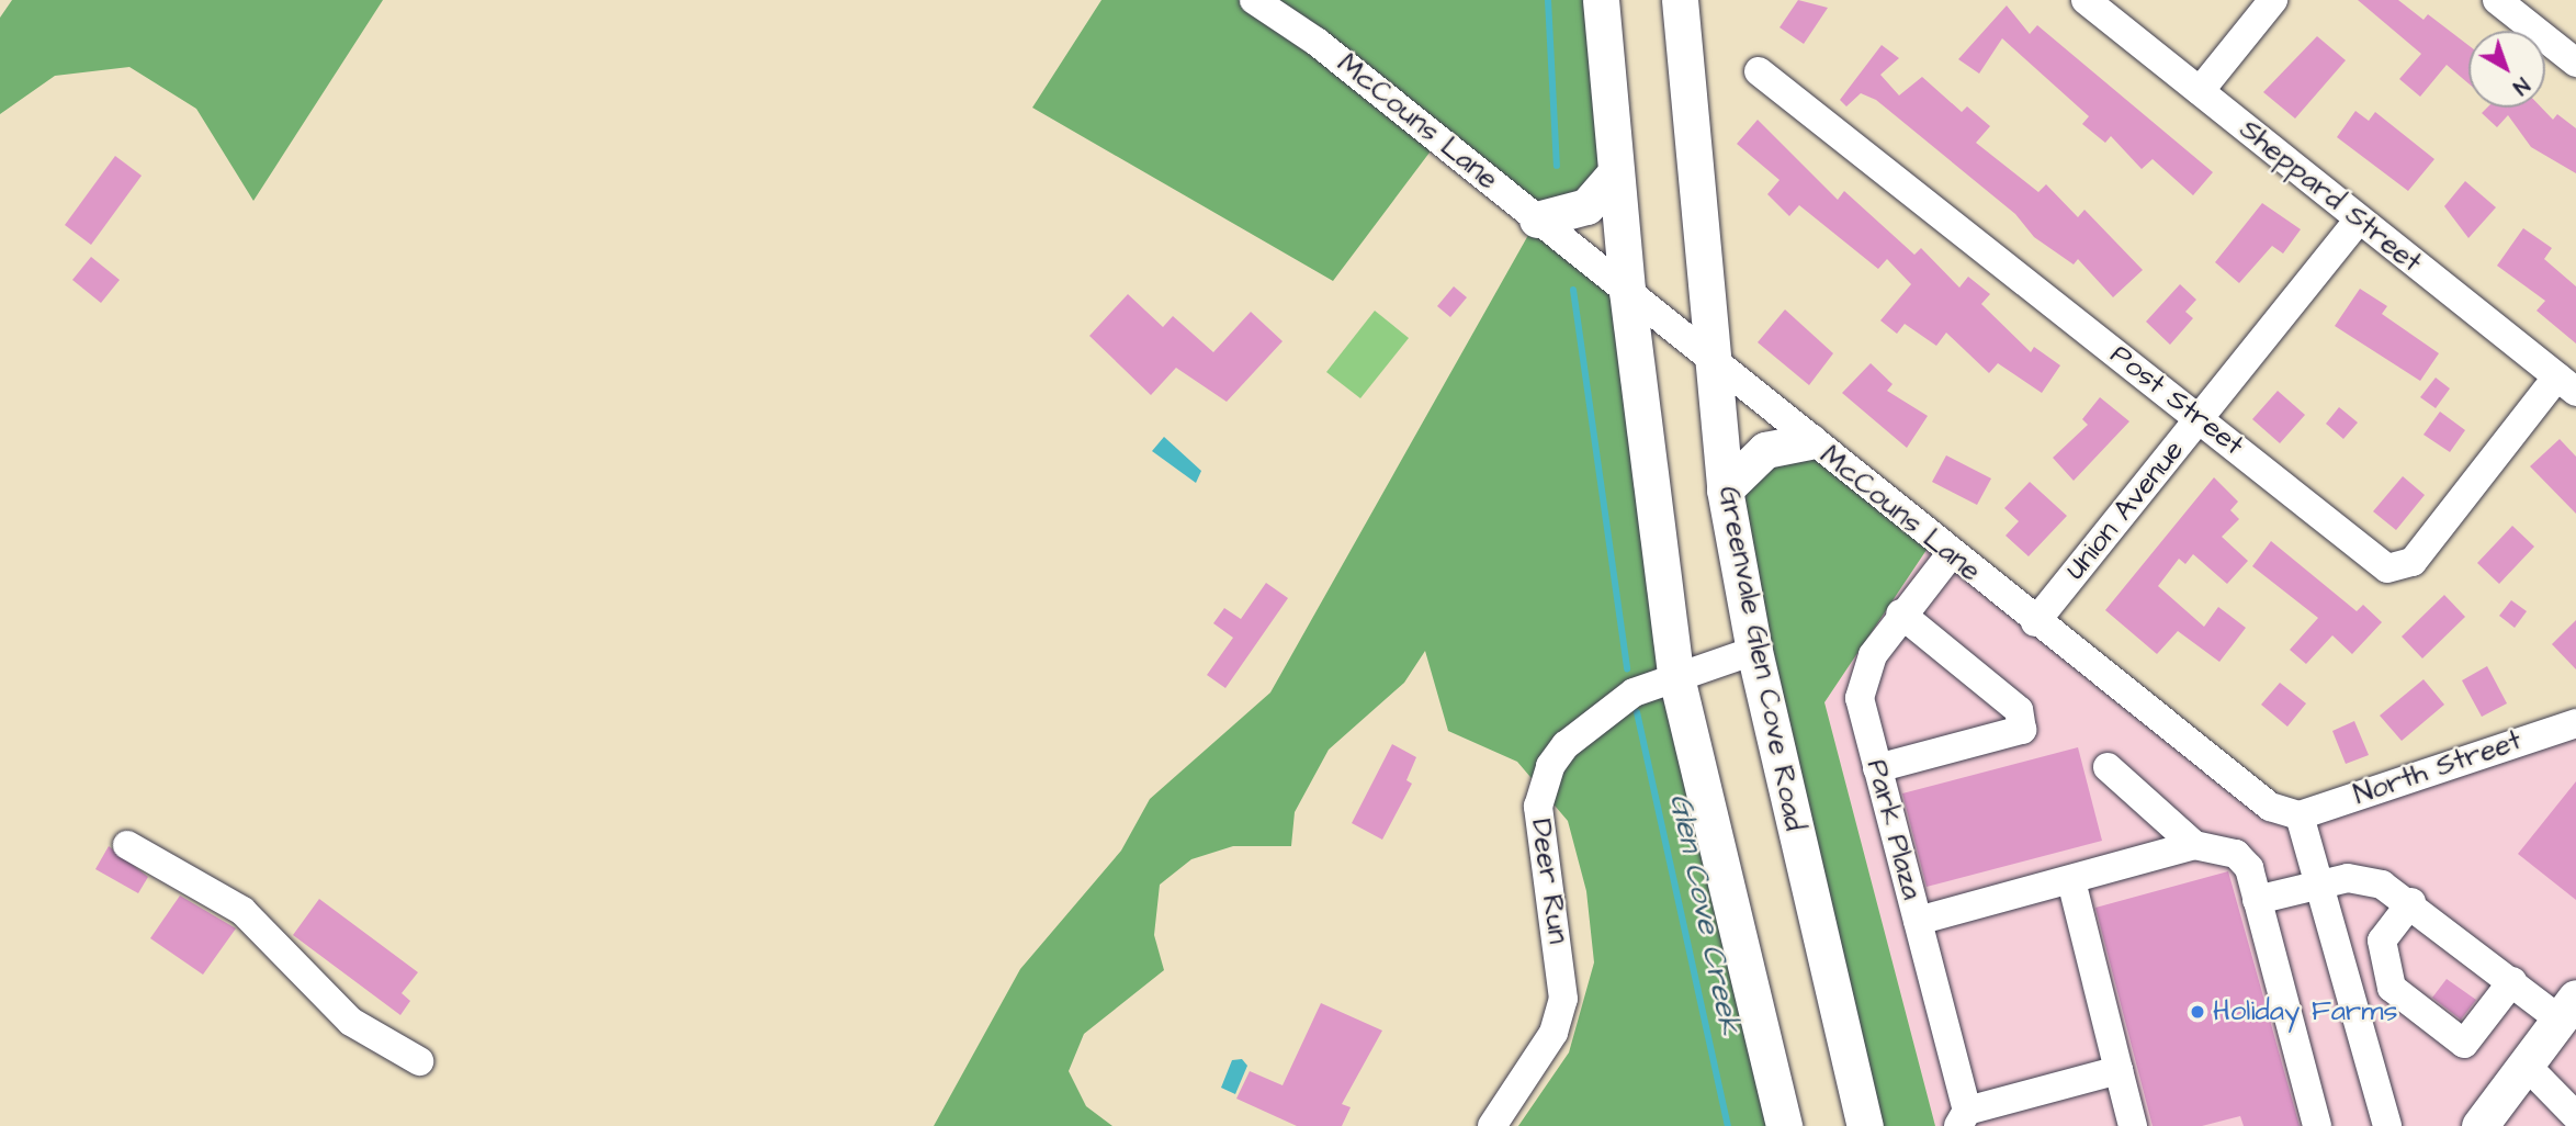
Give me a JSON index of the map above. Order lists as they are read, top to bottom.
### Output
{
  "streets": {
    "main road": ["Greenvale Glen Cove Road"],
    "street": [
      "McCouns Lane",
      "Sheppard Street",
      "Post Street",
      "Union Avenue",
      "North Street",
      "Park Plaza",
      "Deer Run"
    ]
  },
  "crossings": [
    ["McCouns Lane", "Union Avenue"],
    ["McCouns Lane", "Greenvale Glen Cove Road"],
    ["McCouns Lane", "North Street"],
    ["McCouns Lane", "Park Plaza"],
    ["Sheppard Street", "Post Street"],
    ["Sheppard Street", "Union Avenue"],
    ["Post Street", "Union Avenue"],
    ["Greenvale Glen Cove Road", "Deer Run"]
  ],
  "water": ["Glen Cove Creek"],
  "places": ["Holiday Farms"],
  "north": "bottom right"
}
